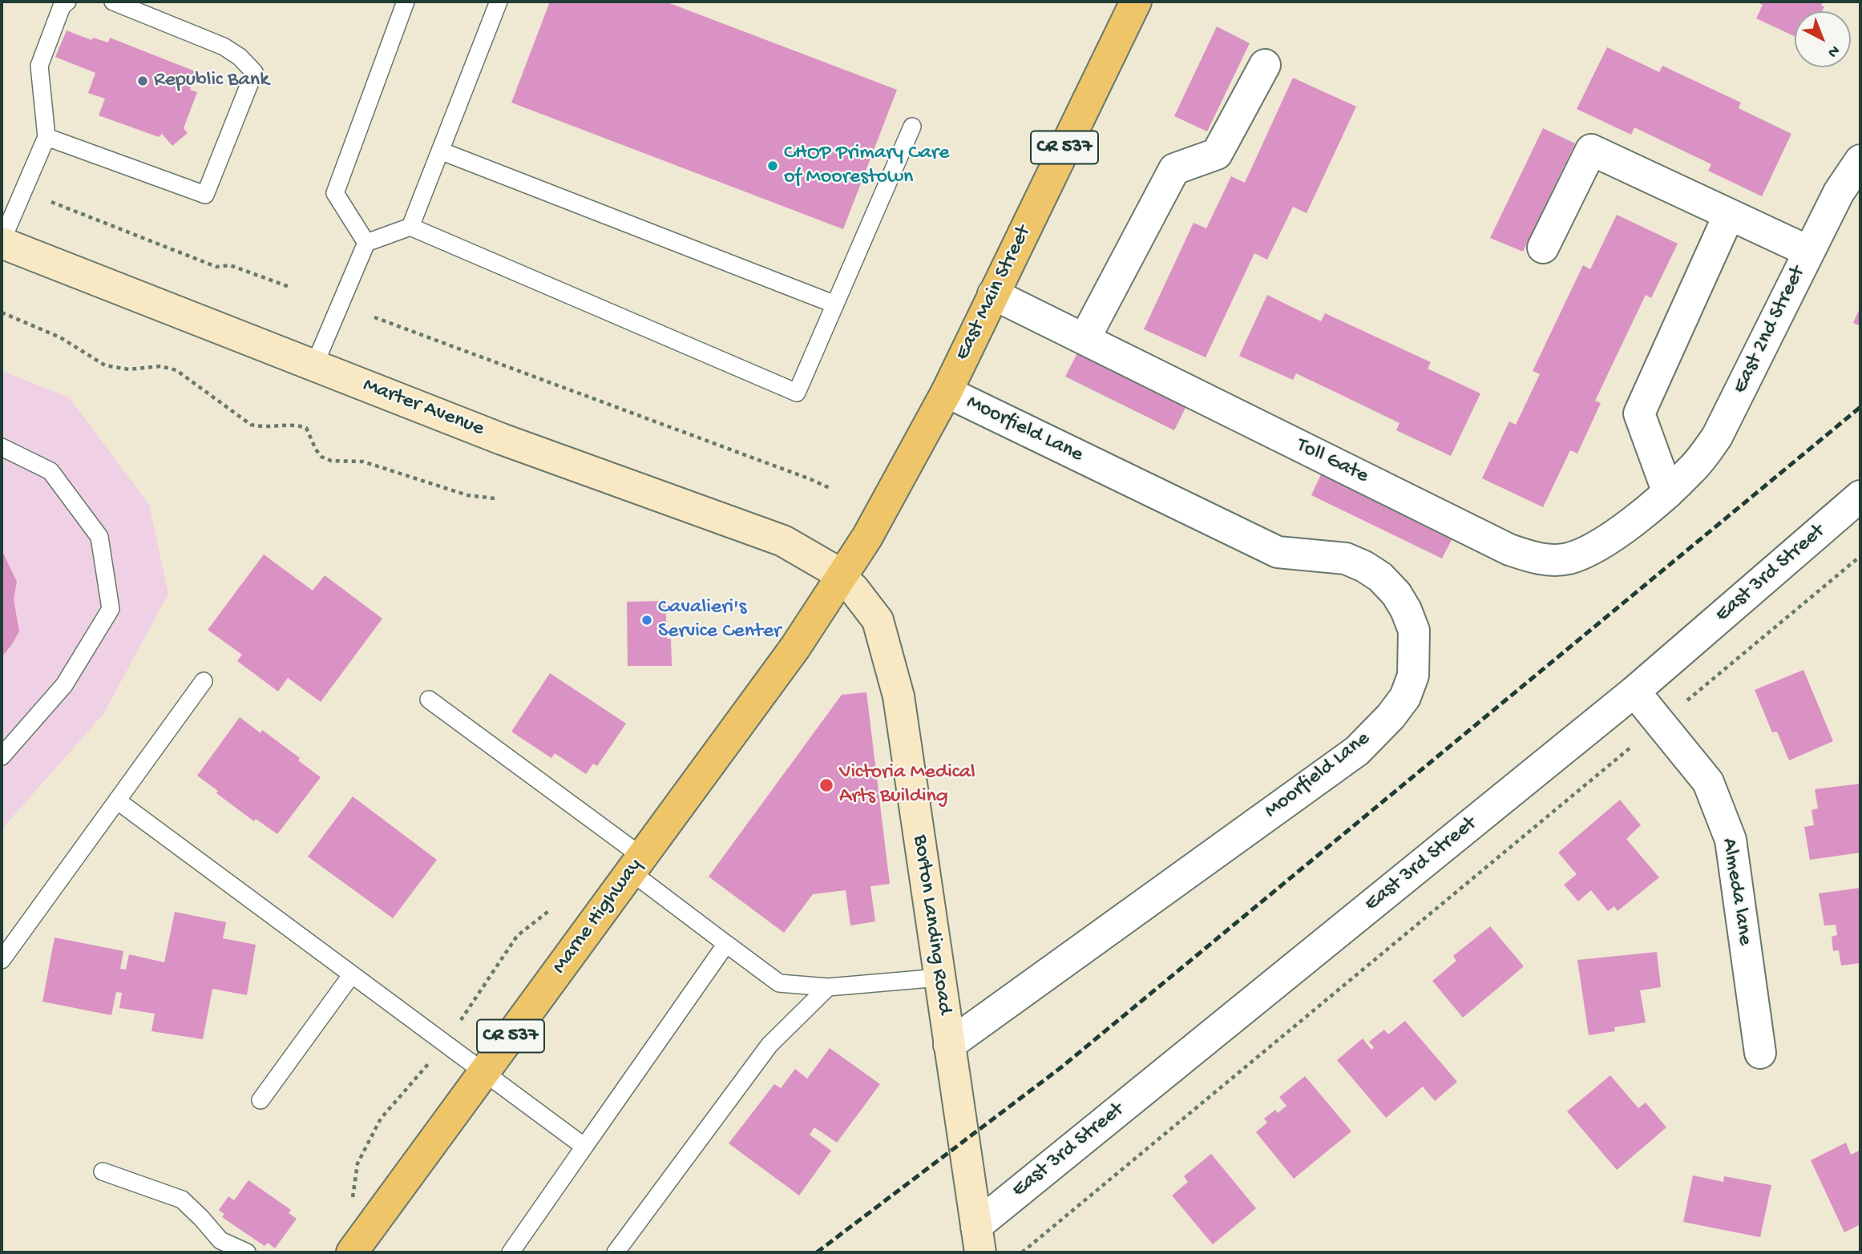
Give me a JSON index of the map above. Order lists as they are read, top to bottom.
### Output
{
  "streets": {
    "main road": [
      "CR 537",
      "East Main Street",
      "Marter Avenue",
      "Marne Highway",
      "Borton Landing Road"
    ],
    "street": [
      "East 2nd Street",
      "Moorfield Lane",
      "Toll Gate",
      "East 3rd Street",
      "Almeda lane"
    ]
  },
  "crossings": [
    ["East Main Street", "Marter Avenue"],
    ["East Main Street", "Moorfield Lane"],
    ["East Main Street", "Toll Gate"],
    ["East Main Street", "Marne Highway"],
    ["East Main Street", "Borton Landing Road"],
    ["East 2nd Street", "Toll Gate"],
    ["Marter Avenue", "Marne Highway"],
    ["Marter Avenue", "Borton Landing Road"],
    ["Moorfield Lane", "Borton Landing Road"],
    ["East 3rd Street", "Almeda lane"],
    ["East 3rd Street", "Borton Landing Road"],
    ["Marne Highway", "Borton Landing Road"]
  ],
  "places": [
    "Republic Bank",
    "CHOP Primary Care of Moorestown",
    "Cavalieri's Service Center",
    "Victoria Medical Arts Building"
  ],
  "north": "bottom right"
}
